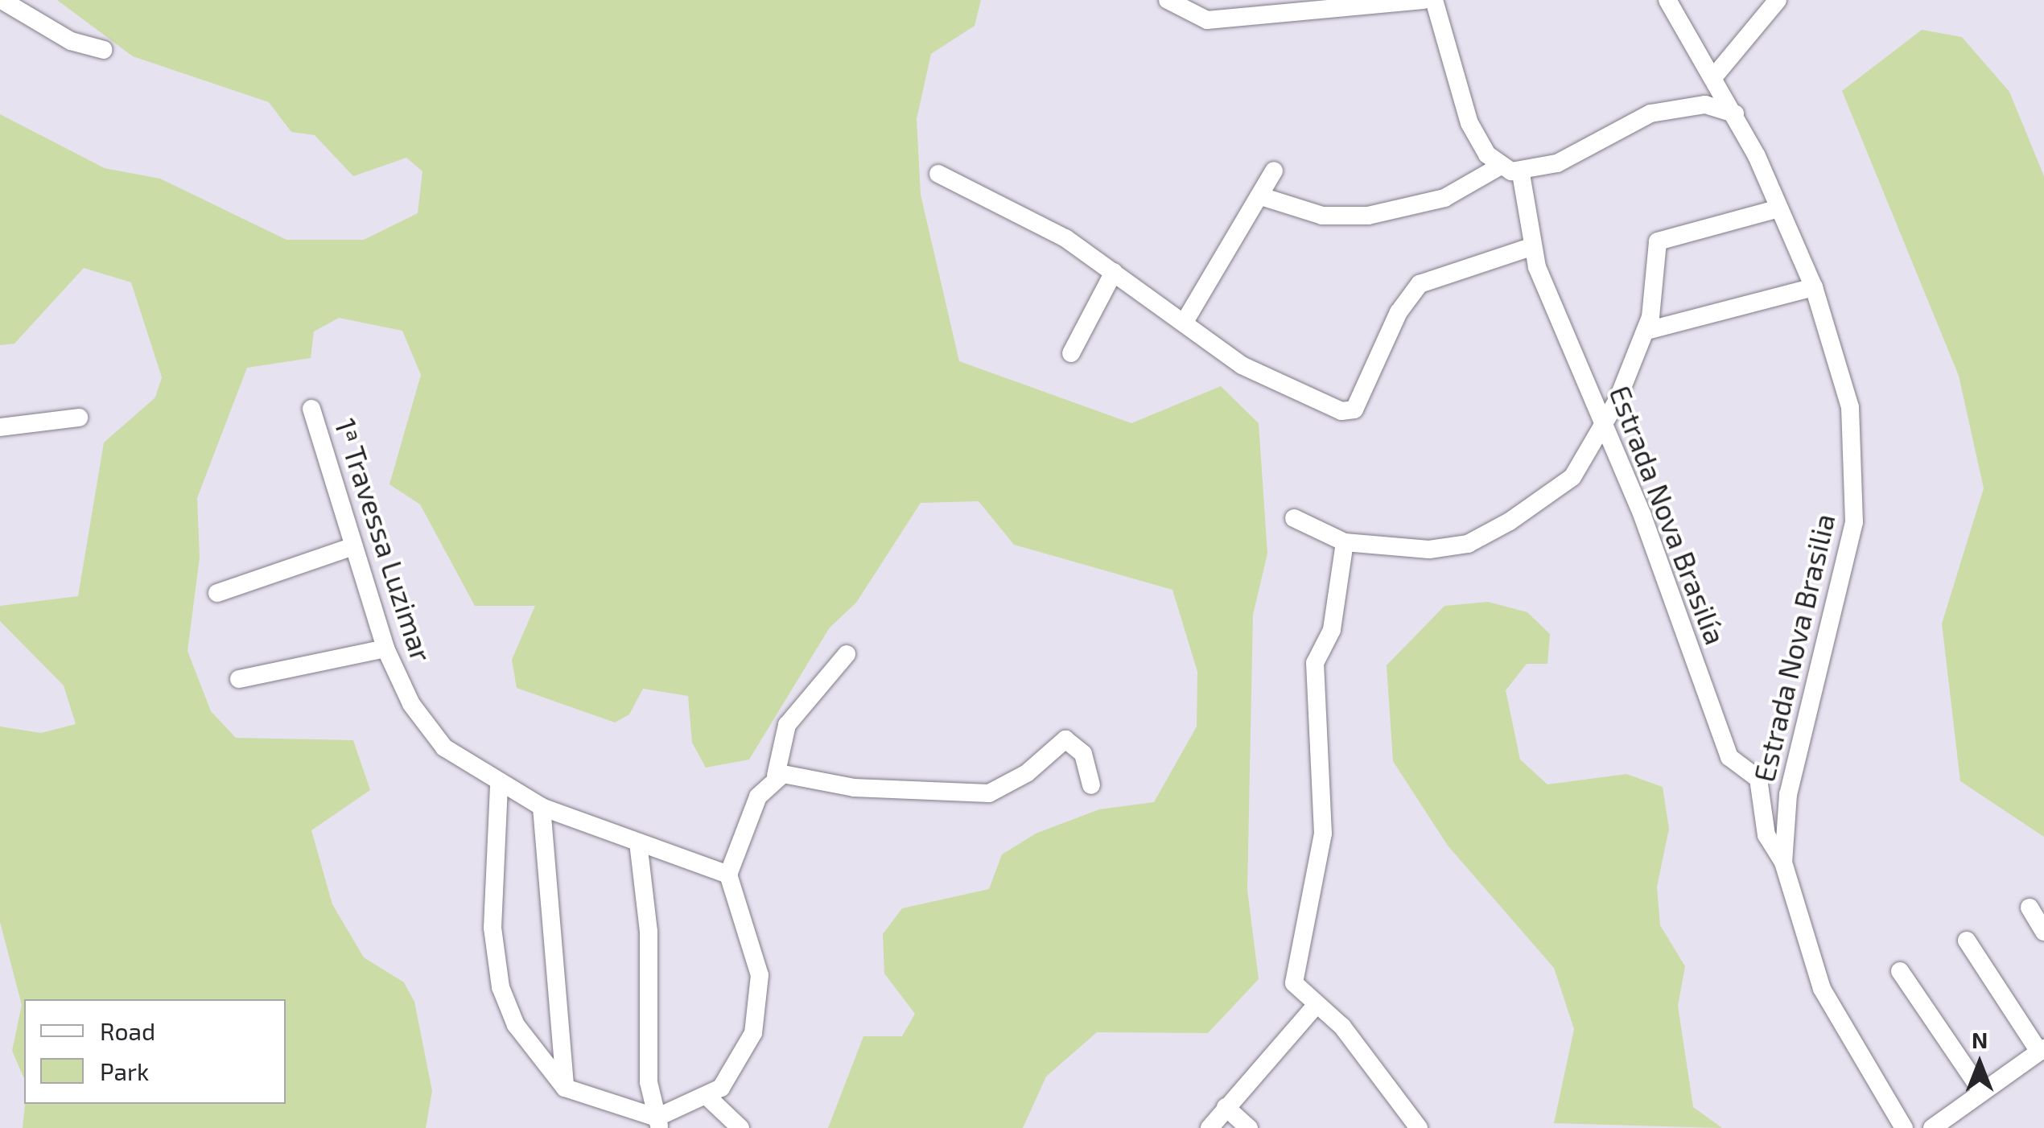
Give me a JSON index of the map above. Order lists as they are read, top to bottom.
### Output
{
  "streets": {
    "street": ["Estrada Nova Brasilía", "1ª Travessa Luzimar", "Estrada Nova Brasilia"]
  },
  "crossings": [
    ["Estrada Nova Brasilía", "Estrada Nova Brasilia"]
  ],
  "legend": ["Road", "Park"],
  "north": "top"
}
